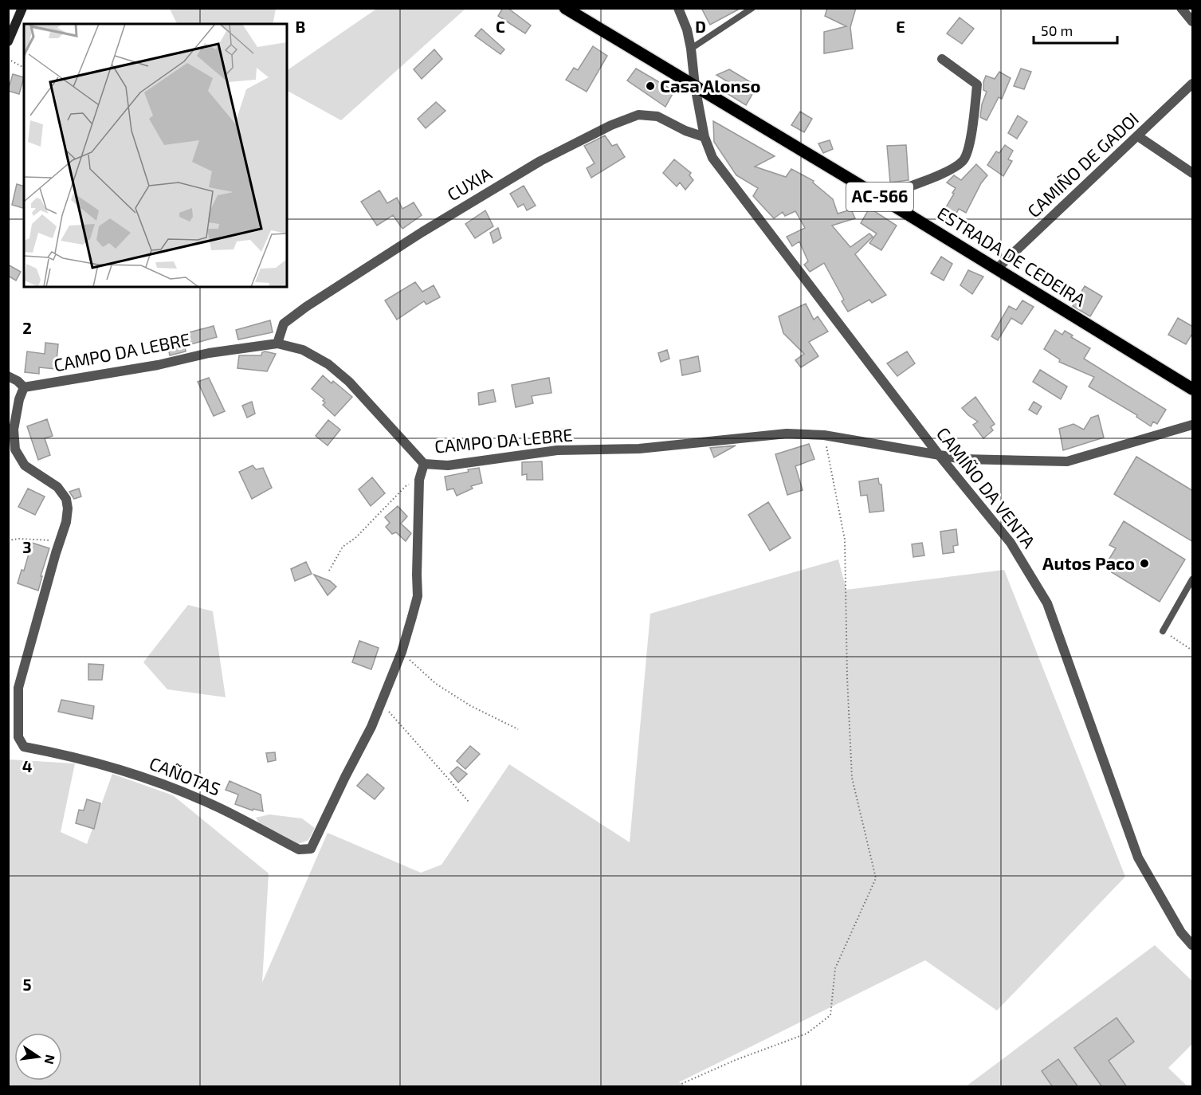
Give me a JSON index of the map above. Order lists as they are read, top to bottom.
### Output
{
  "streets": {
    "main road": ["AC-566", "ESTRADA DE CEDEIRA"],
    "street": [
      "CAMIÑO DE GADOI",
      "CUXIA",
      "CAMPO DA LEBRE",
      "CAMIÑO DA VENTA",
      "CAÑOTAS"
    ]
  },
  "crossings": [
    ["CAMIÑO DE GADOI", "ESTRADA DE CEDEIRA"],
    ["CUXIA", "CAMPO DA LEBRE"],
    ["CUXIA", "CAMIÑO DA VENTA"],
    ["ESTRADA DE CEDEIRA", "CAMIÑO DA VENTA"],
    ["CAMPO DA LEBRE", "CAMIÑO DA VENTA"],
    ["CAMPO DA LEBRE", "CAÑOTAS"]
  ],
  "places": ["Casa Alonso", "Autos Paco"],
  "scale_bar": "50 m",
  "north": "right",
  "grid": {
    "columns": [
      "B",
      "C",
      "D",
      "E"
    ],
    "rows": [
      "2",
      "3",
      "4",
      "5"
    ]
  }
}
